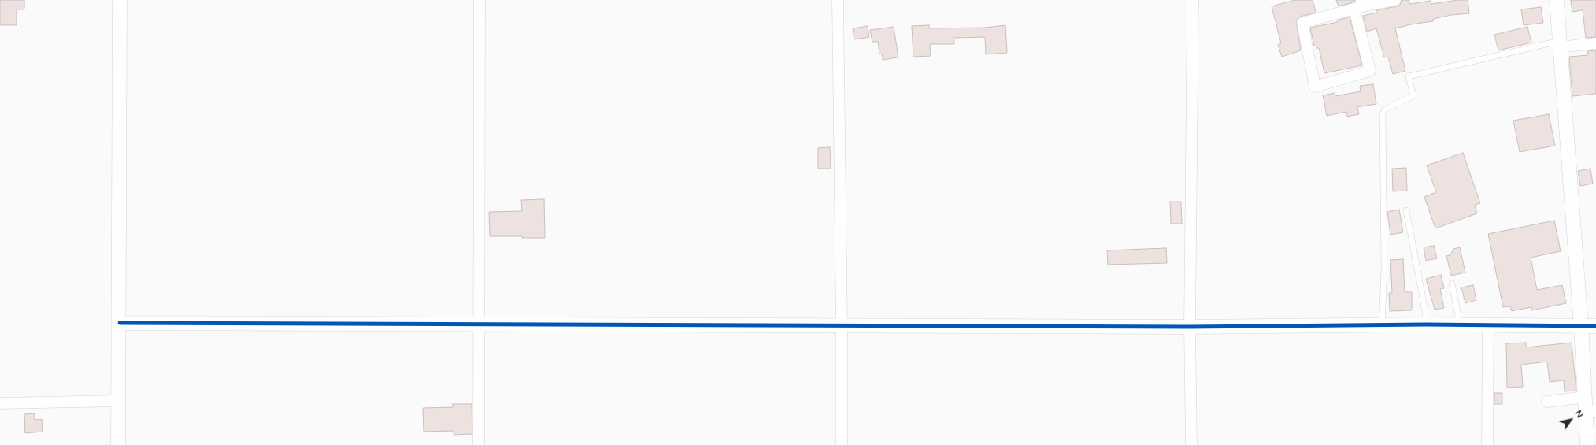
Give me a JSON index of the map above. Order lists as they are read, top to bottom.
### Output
{
  "north": "top right"
}
